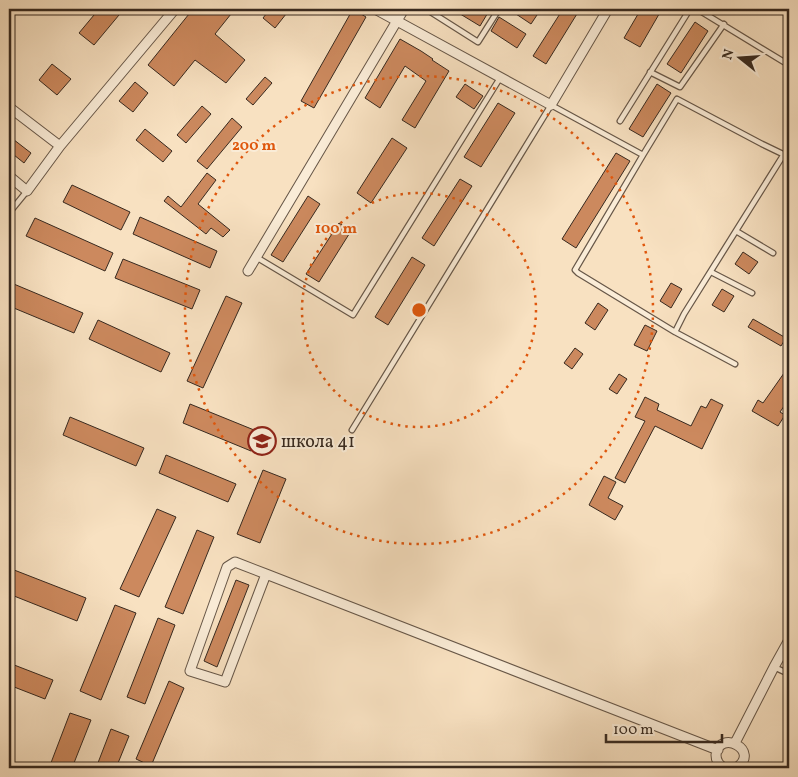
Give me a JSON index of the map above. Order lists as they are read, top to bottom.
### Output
{
  "places": {
    "school or university": ["школа 41"]
  },
  "scale_bar": "100 m",
  "north": "left",
  "rings": ["200 m", "100 m"]
}
